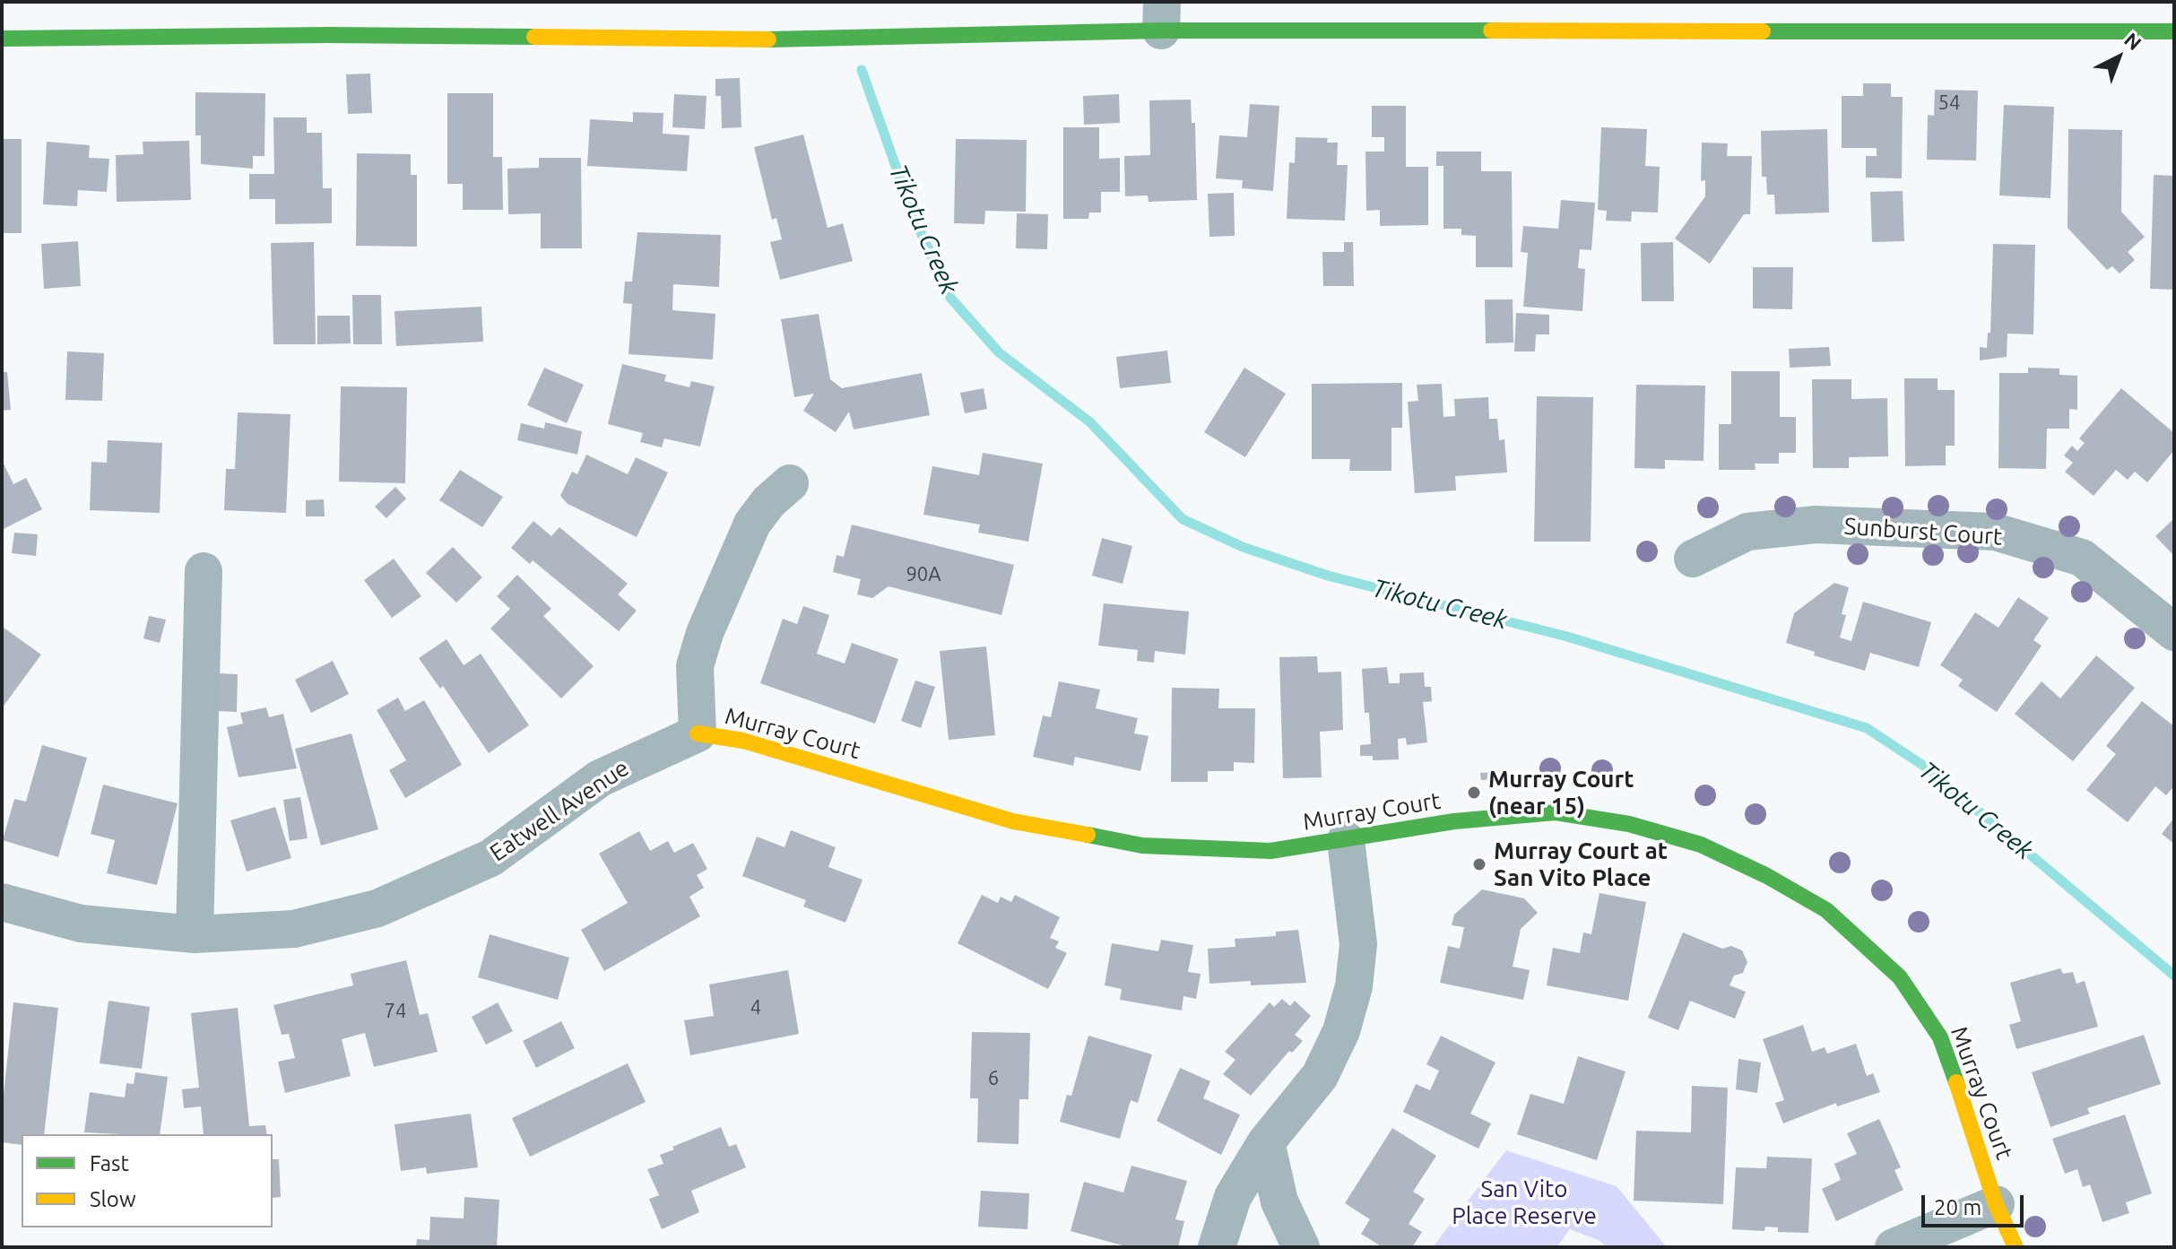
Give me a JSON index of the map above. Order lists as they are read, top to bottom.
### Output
{
  "streets": {
    "street": ["Sunburst Court", "Murray Court", "Eatwell Avenue"]
  },
  "crossings": [
    ["Murray Court", "Eatwell Avenue"]
  ],
  "water": ["Tikotu Creek"],
  "parks": ["San Vito Place Reserve"],
  "places": ["Murray Court (near 15)", "Murray Court at San Vito Place"],
  "house_numbers": [
    "54",
    "90A",
    "4",
    "74",
    "6"
  ],
  "legend": ["Fast", "Slow"],
  "scale_bar": "20 m",
  "north": "top right"
}
